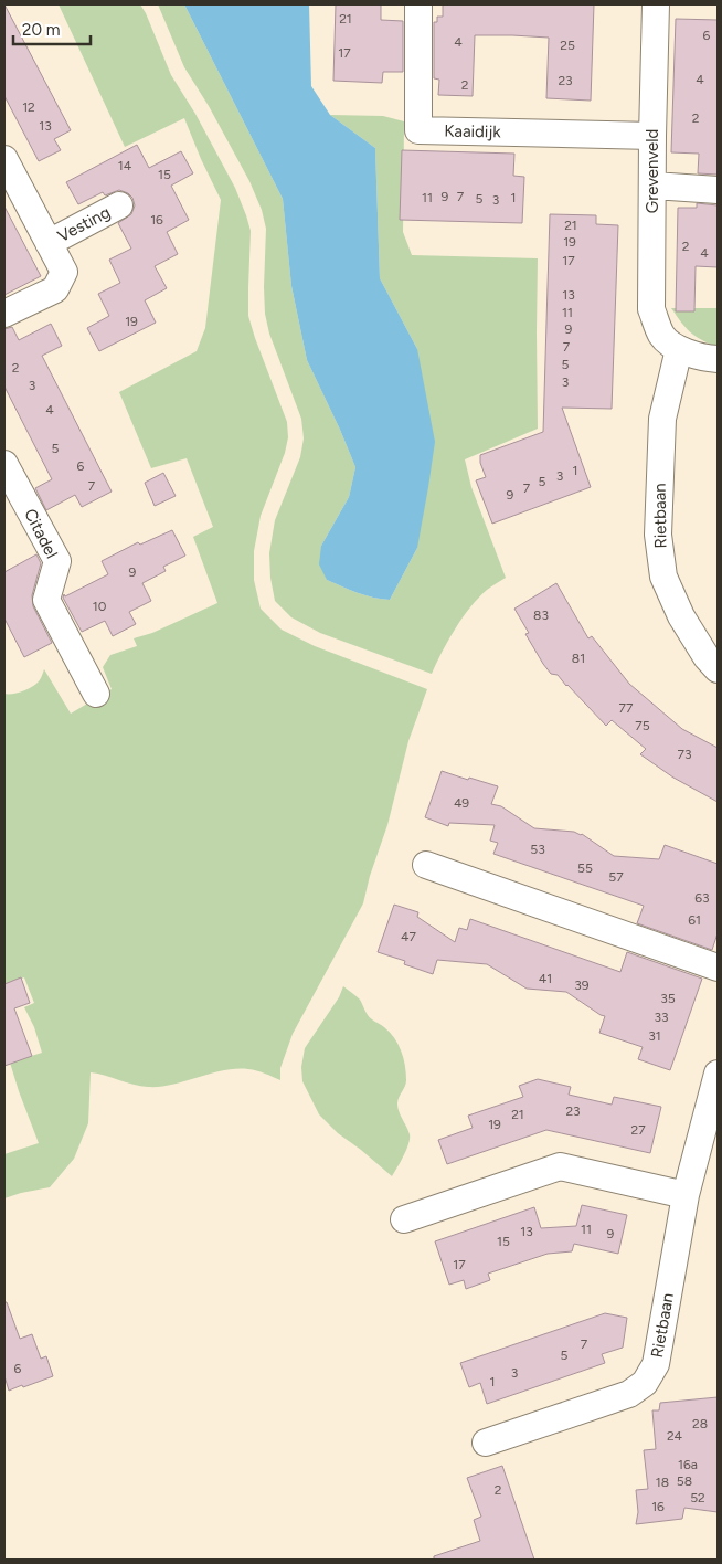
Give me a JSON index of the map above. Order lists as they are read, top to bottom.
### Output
{
  "streets": {
    "street": [
      "Kaaidijk",
      "Grevenveld",
      "Vesting",
      "Rietbaan",
      "Citadel"
    ]
  },
  "crossings": [
    ["Kaaidijk", "Grevenveld"],
    ["Grevenveld", "Rietbaan"]
  ],
  "house_numbers": [
    "21",
    "6",
    "4",
    "25",
    "17",
    "4",
    "23",
    "2",
    "12",
    "2",
    "13",
    "14",
    "15",
    "9",
    "7",
    "11",
    "1",
    "5",
    "3",
    "16",
    "21",
    "19",
    "2",
    "4",
    "17",
    "13",
    "11",
    "19",
    "9",
    "7",
    "5",
    "2",
    "3",
    "3",
    "4",
    "5",
    "6",
    "1",
    "3",
    "5",
    "7",
    "7",
    "9",
    "9",
    "10",
    "83",
    "81",
    "77",
    "75",
    "73",
    "49",
    "53",
    "55",
    "57",
    "63",
    "61",
    "47",
    "41",
    "39",
    "35",
    "33",
    "31",
    "23",
    "21",
    "19",
    "27",
    "11",
    "13",
    "9",
    "15",
    "17",
    "7",
    "5",
    "6",
    "3",
    "1",
    "28",
    "24",
    "16a",
    "58",
    "18",
    "2",
    "52",
    "16"
  ],
  "scale_bar": "20 m"
}
